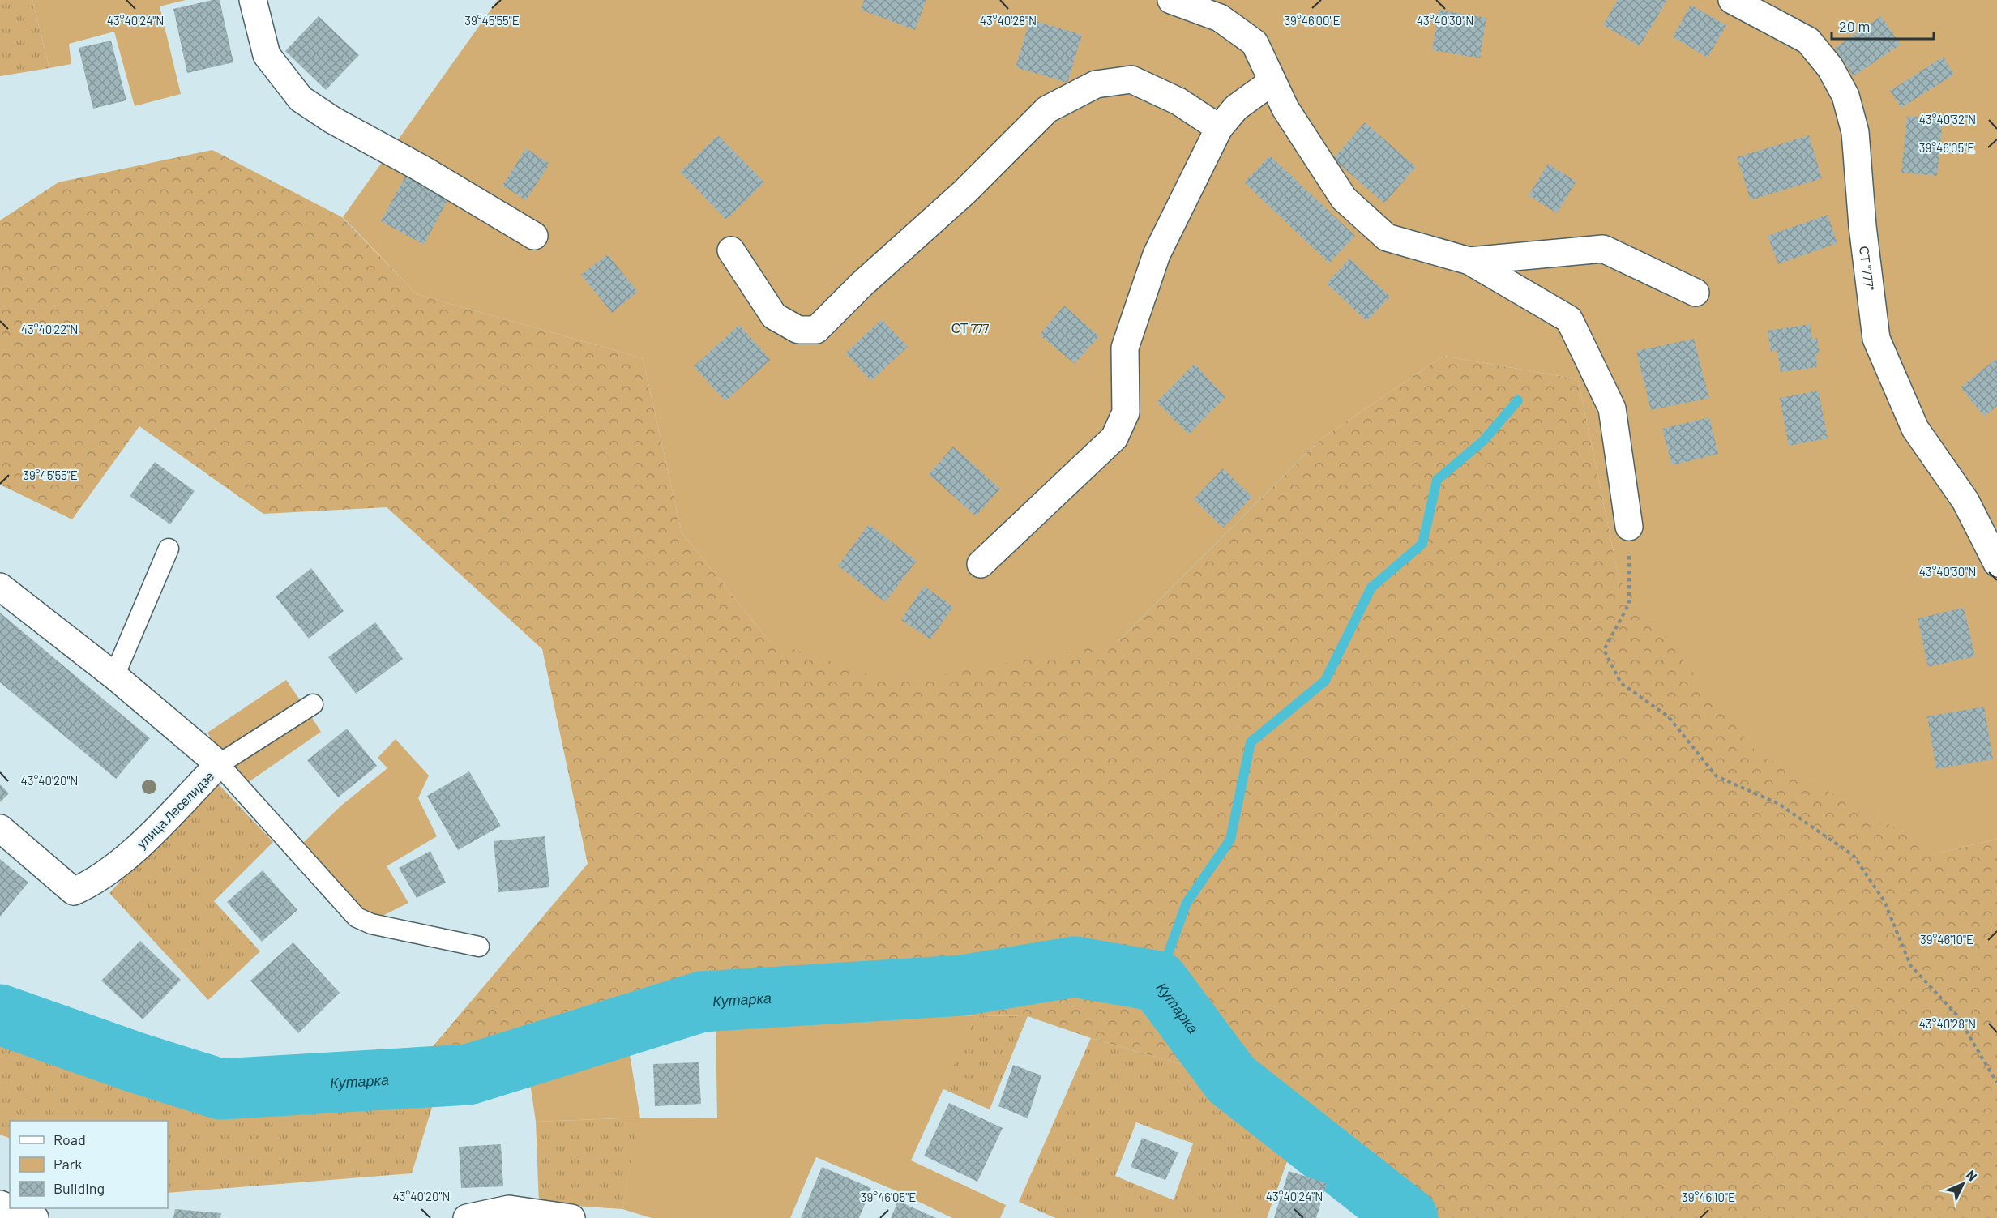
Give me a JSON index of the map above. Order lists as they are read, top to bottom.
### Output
{
  "streets": {
    "street": ["СТ \"777\"", "улица Леселидзе"]
  },
  "water": ["Кутарка"],
  "parks": ["СТ 777"],
  "legend": ["Road", "Park", "Building"],
  "scale_bar": "20 m",
  "north": "top right",
  "coordinates": [
    "39°45'55\"E",
    "39°46'00\"E",
    "43°40'24\"N",
    "43°40'28\"N",
    "43°40'30\"N",
    "43°40'32\"N",
    "39°46'05\"E",
    "43°40'22\"N",
    "43°40'20\"N",
    "39°46'10\"E"
  ]
}
